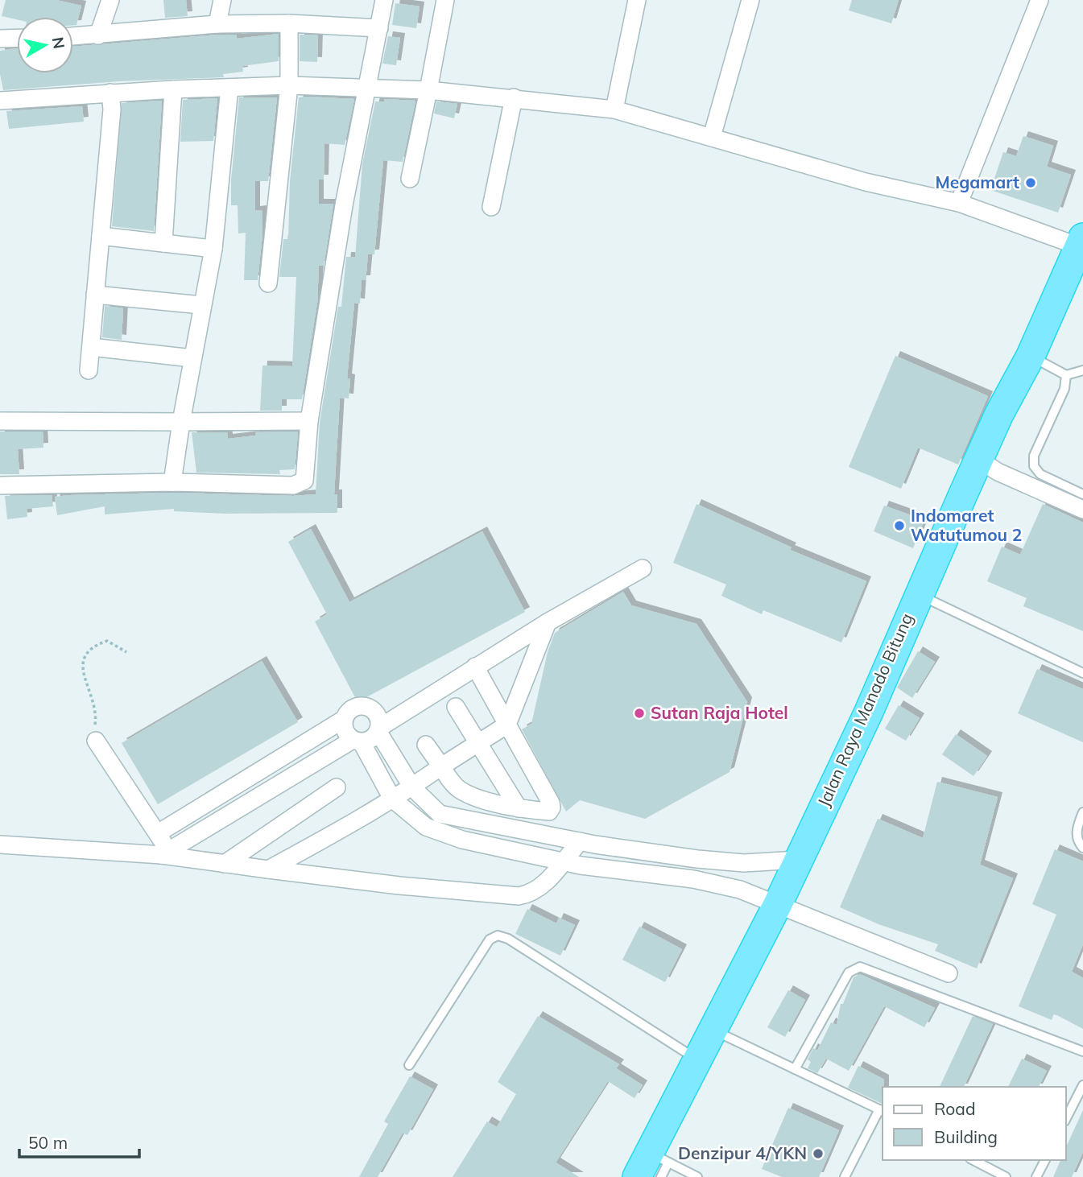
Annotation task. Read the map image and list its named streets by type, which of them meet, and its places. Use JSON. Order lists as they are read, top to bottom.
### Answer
{
  "streets": {
    "highway": ["Jalan Raya Manado Bitung"]
  },
  "places": [
    "Megamart",
    "Indomaret Watutumou 2",
    "Sutan Raja Hotel",
    "Denzipur 4/YKN"
  ],
  "legend": ["Road", "Building"],
  "scale_bar": "50 m",
  "north": "right"
}
